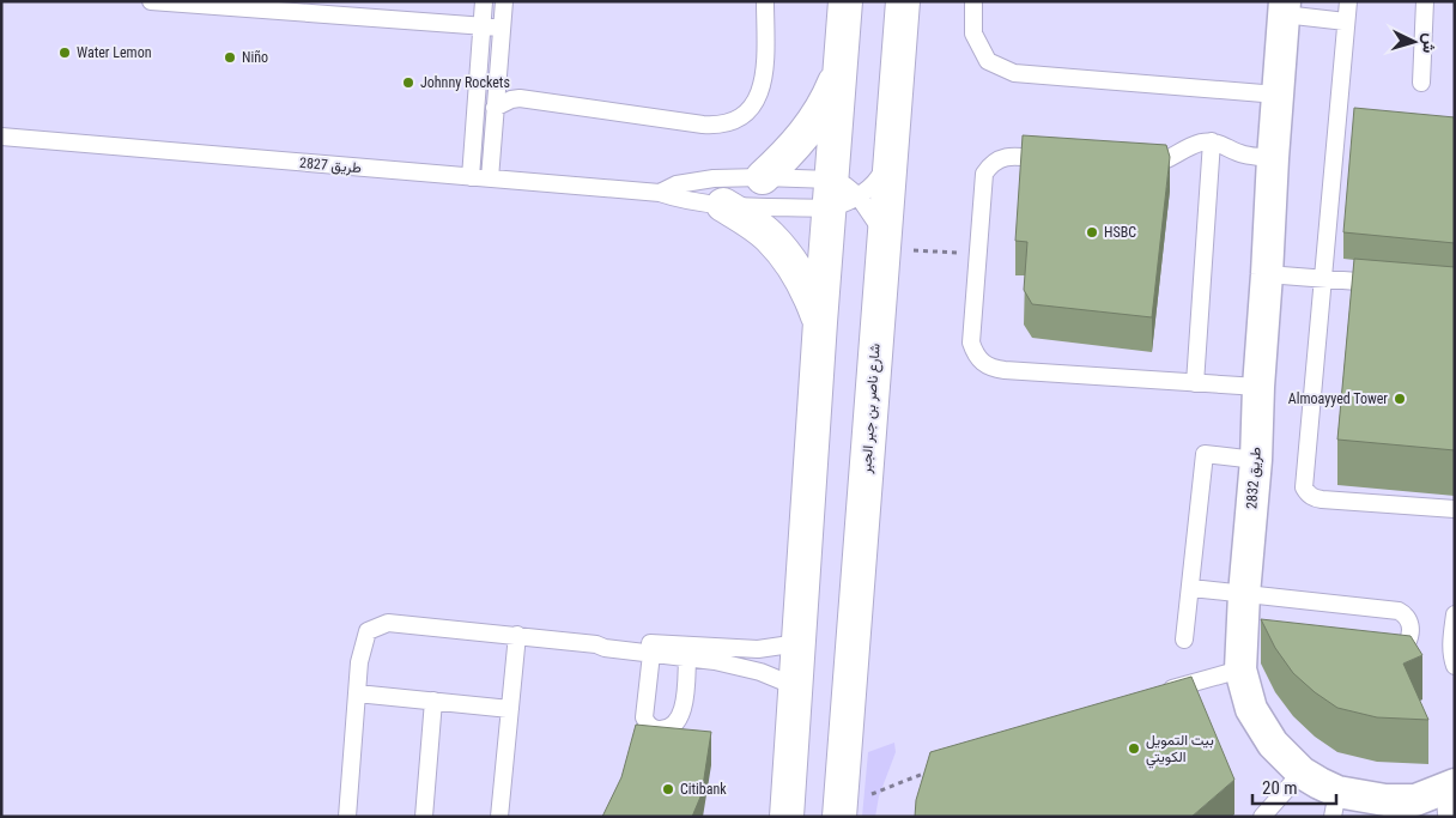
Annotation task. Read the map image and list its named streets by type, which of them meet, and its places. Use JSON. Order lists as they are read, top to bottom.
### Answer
{
  "streets": {
    "main road": ["شارع ناصر بن جبر الجبر"],
    "street": ["طريق 2832"],
    "lane": ["طريق 2827"]
  },
  "crossings": [
    ["طريق 2827", "شارع ناصر بن جبر الجبر"]
  ],
  "places": [
    "Water Lemon",
    "Niño",
    "Johnny Rockets",
    "HSBC",
    "Almoayyed Tower",
    "بيت التمويل الكويتي",
    "Citibank"
  ],
  "scale_bar": "20 m",
  "north": "right"
}
